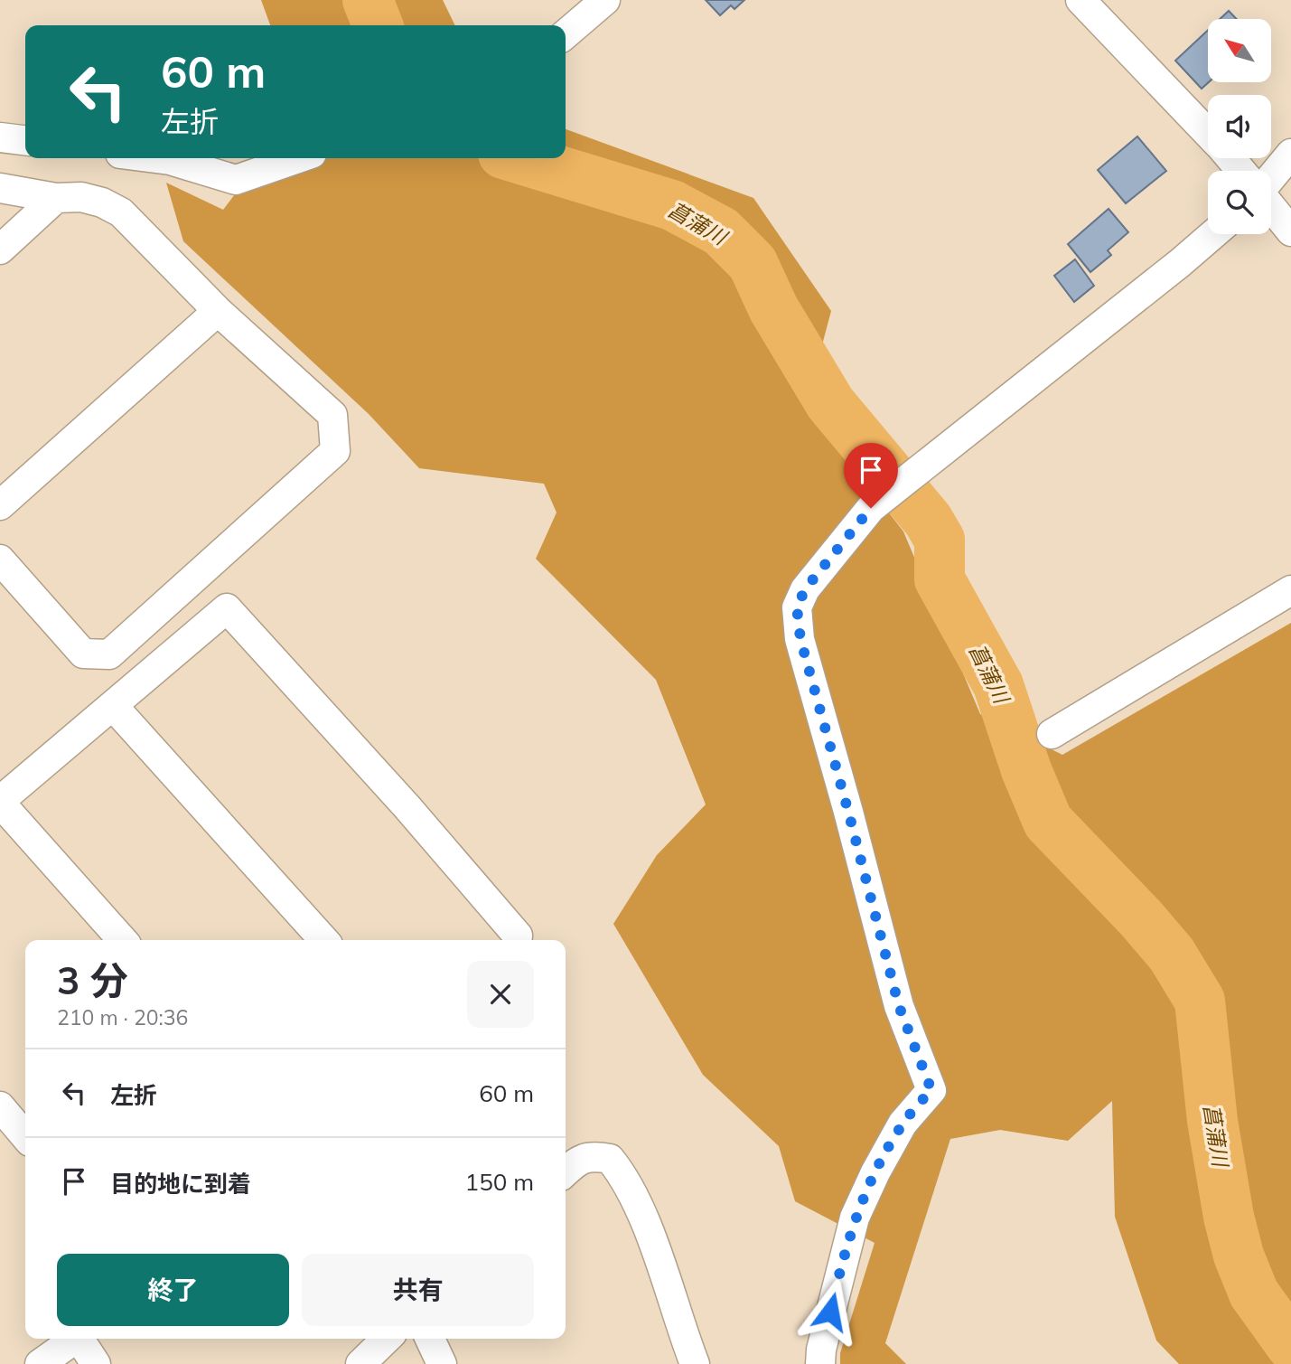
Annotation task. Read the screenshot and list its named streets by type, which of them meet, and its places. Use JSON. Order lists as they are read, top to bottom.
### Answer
{
  "water": ["菖蒲川"],
  "north": "top left",
  "page": {
    "turn": ["60 m", "左折"],
    "heading": ["3 分", "210 m · 20:36"],
    "list": [
      {
        "name": "左折",
        "value": "60 m"
      },
      {
        "name": "目的地に到着",
        "value": "150 m"
      }
    ],
    "buttons": ["終了", "共有"]
  }
}
